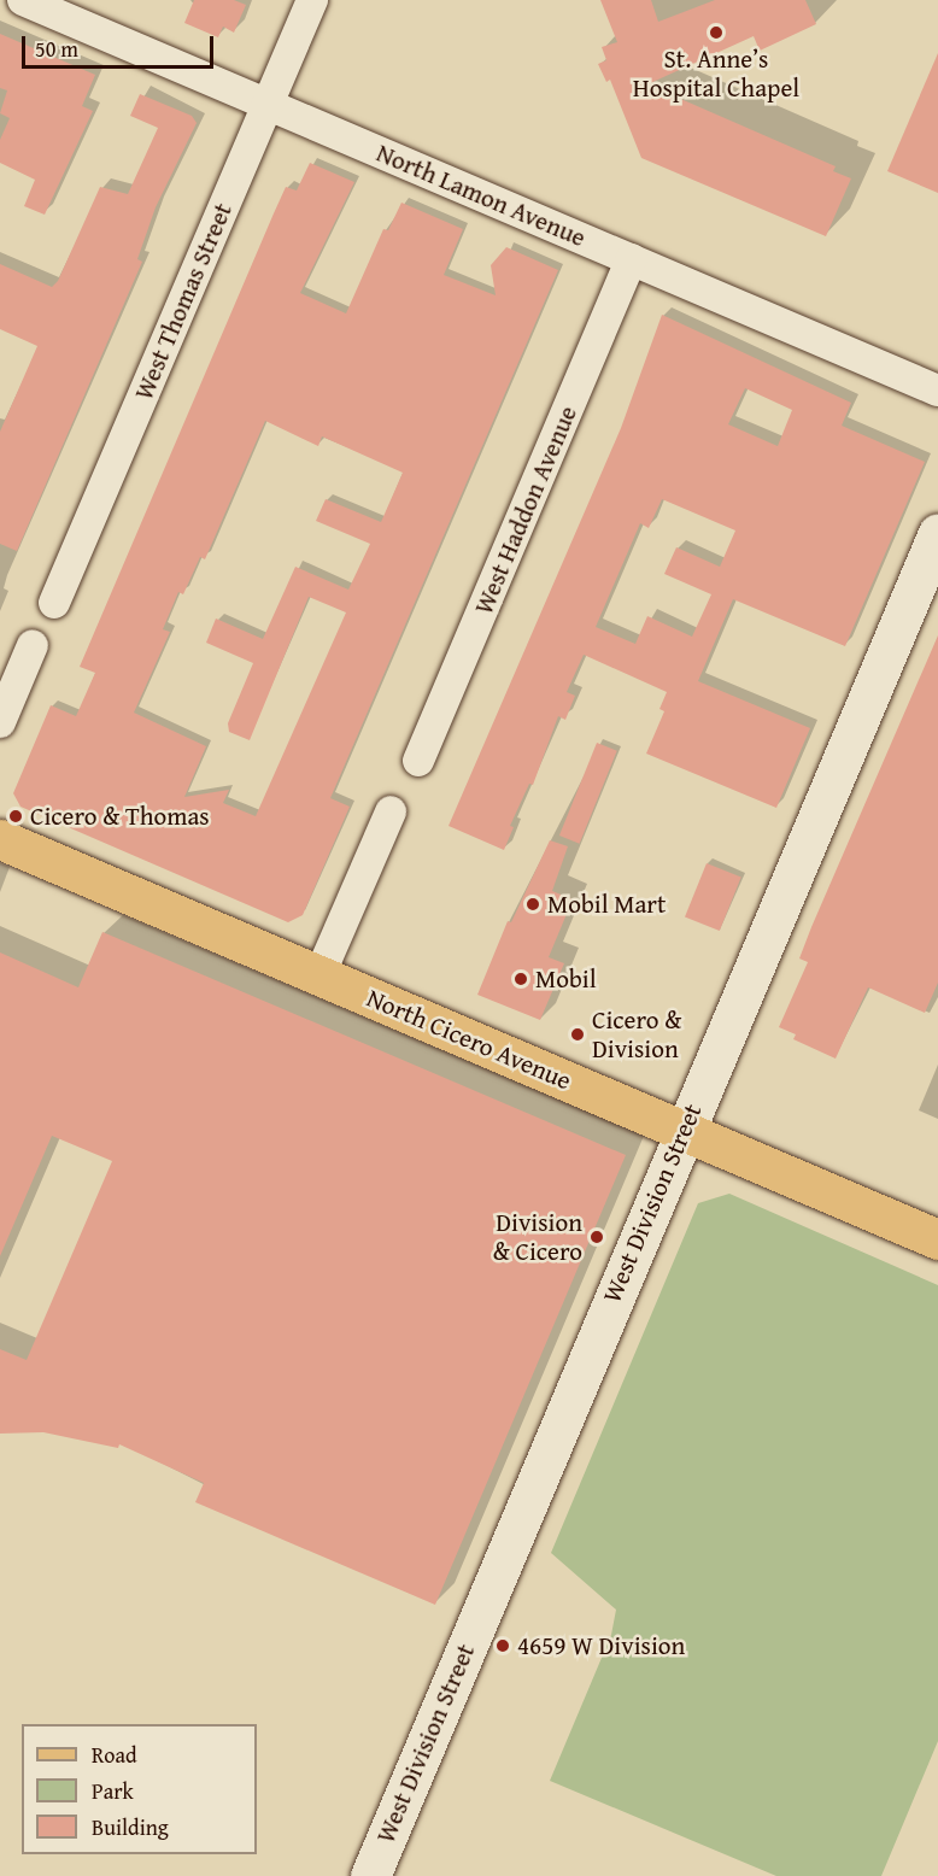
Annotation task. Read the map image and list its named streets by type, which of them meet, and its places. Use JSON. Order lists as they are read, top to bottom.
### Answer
{
  "streets": {
    "main road": ["North Cicero Avenue", "West Division Street"],
    "street": ["North Lamon Avenue", "West Thomas Street", "West Haddon Avenue"]
  },
  "crossings": [
    ["North Lamon Avenue", "West Thomas Street"],
    ["North Lamon Avenue", "West Haddon Avenue"],
    ["North Cicero Avenue", "West Division Street"]
  ],
  "places": [
    "St. Anne’s Hospital Chapel",
    "Cicero & Thomas",
    "Mobil Mart",
    "Mobil",
    "Cicero & Division",
    "Division & Cicero",
    "4659 W Division"
  ],
  "legend": ["Road", "Park", "Building"],
  "scale_bar": "50 m"
}
